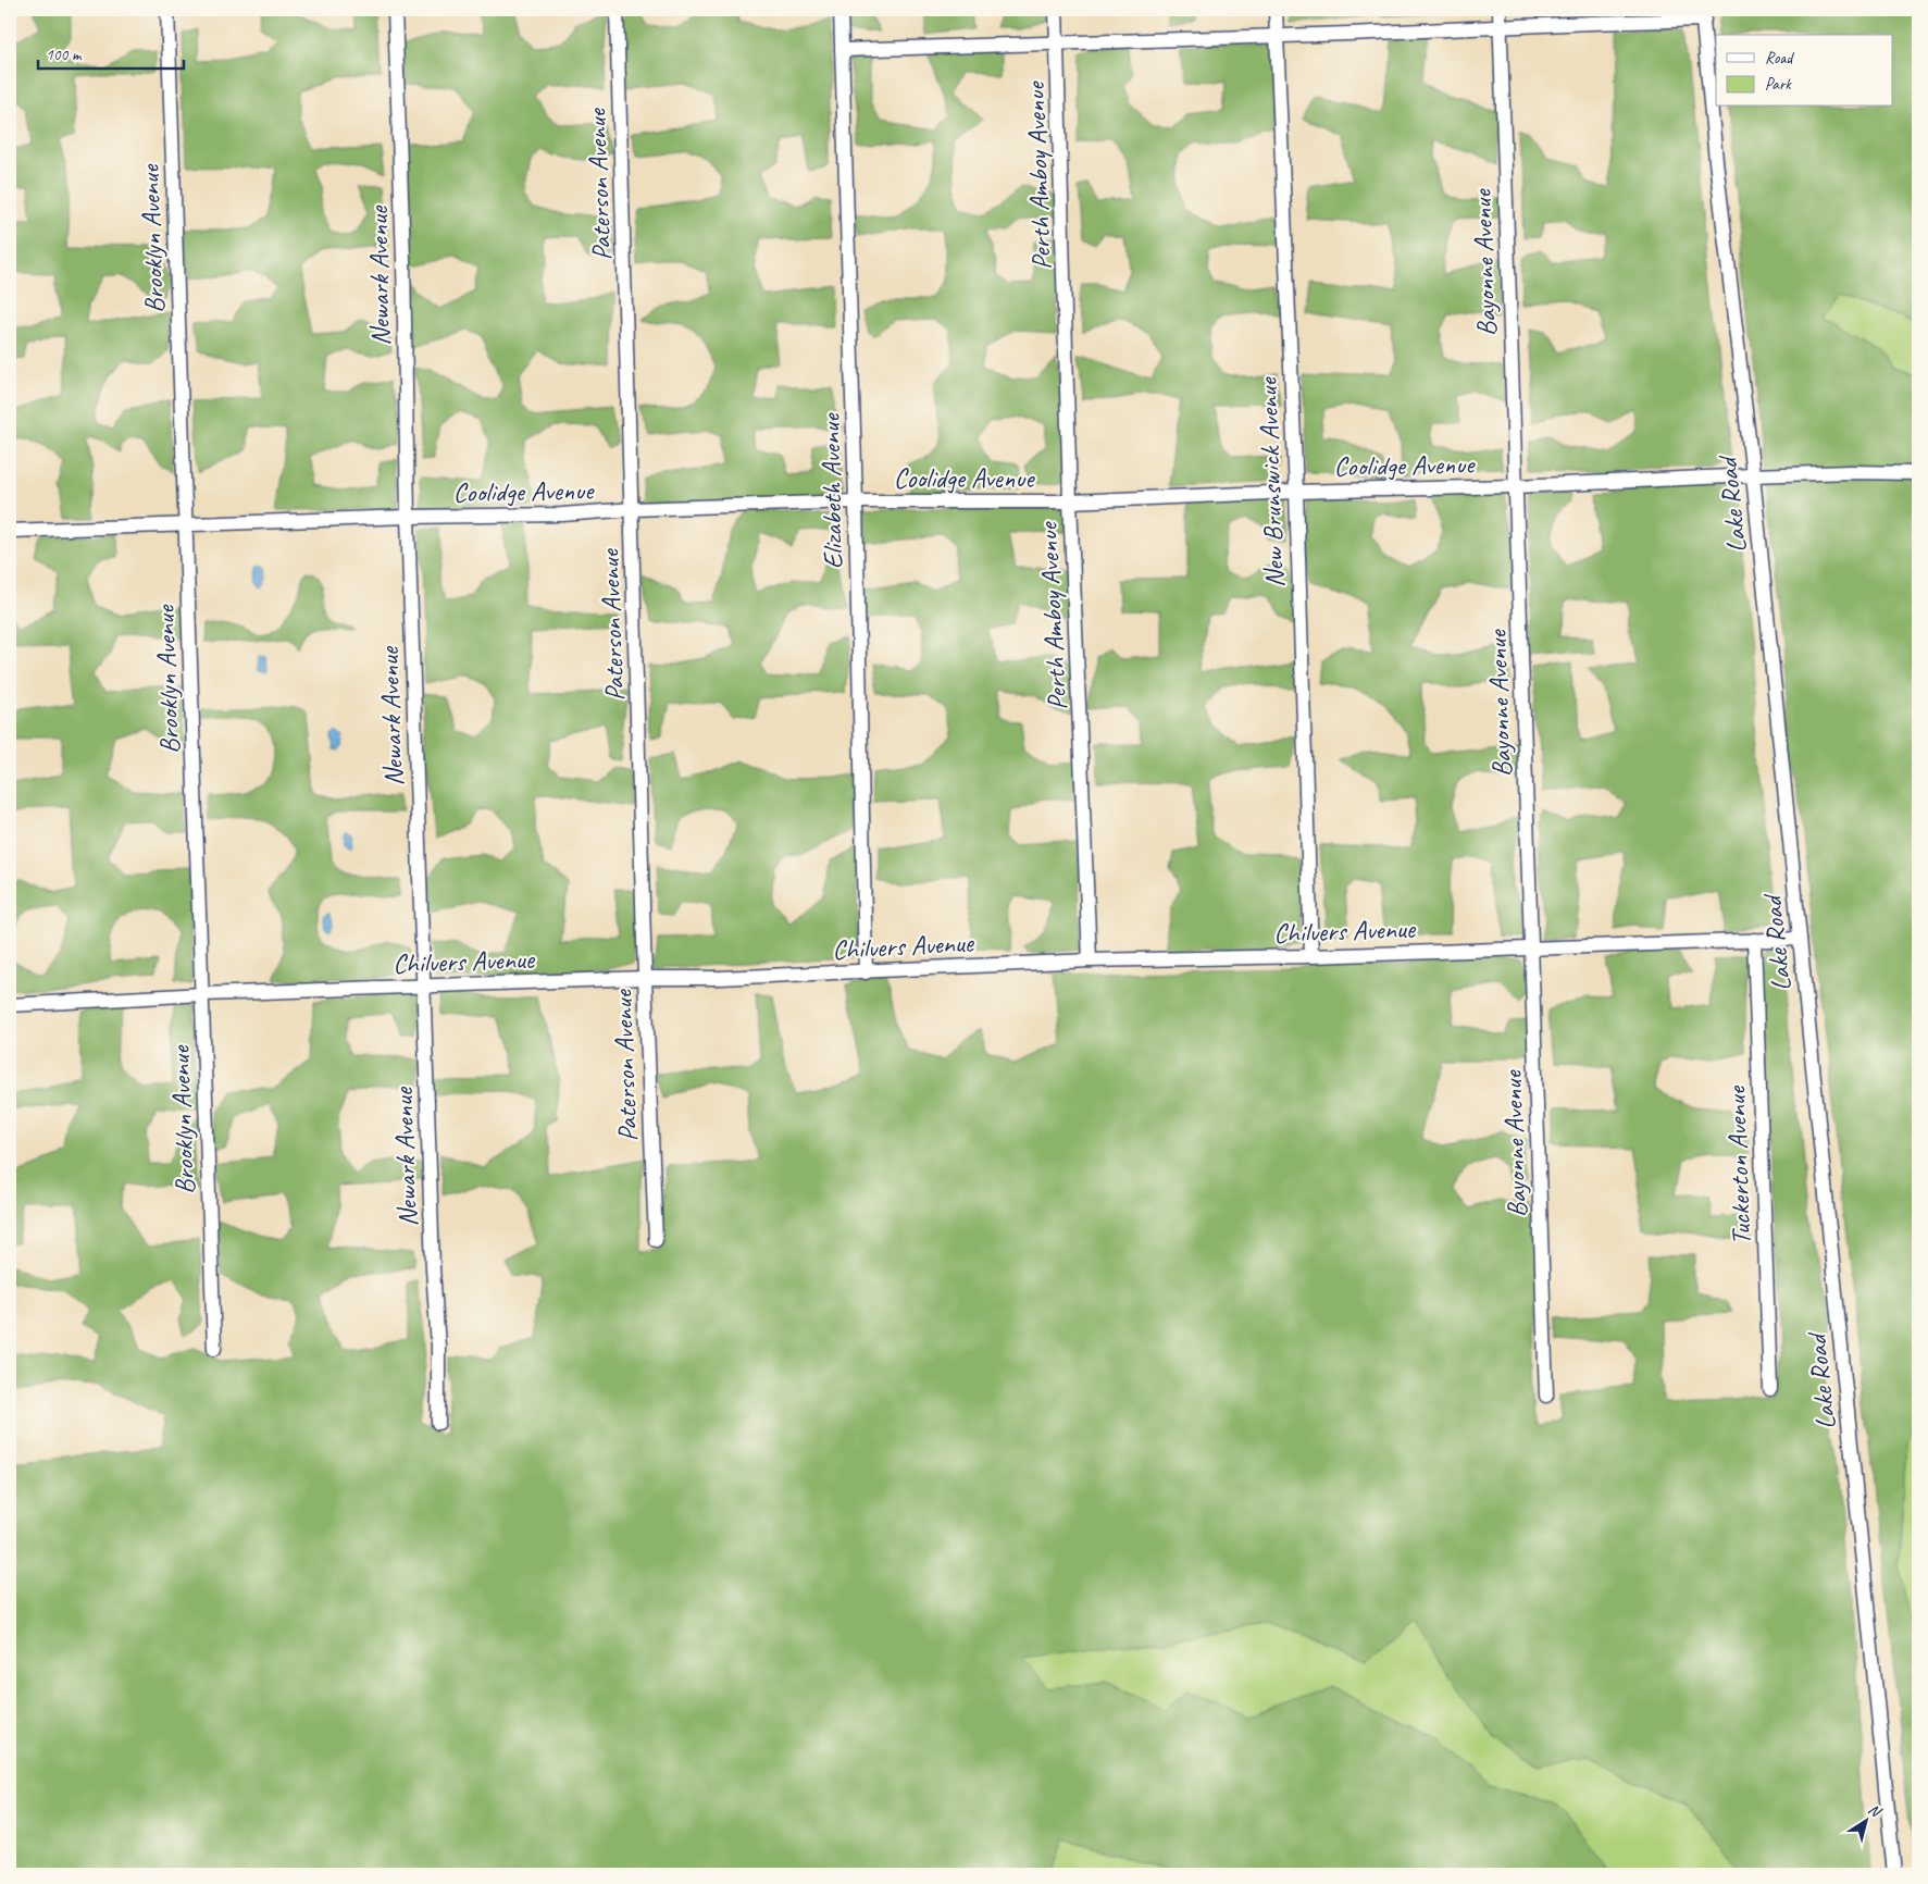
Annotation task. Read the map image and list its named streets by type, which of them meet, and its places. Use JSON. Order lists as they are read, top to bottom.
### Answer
{
  "streets": {
    "street": [
      "Perth Amboy Avenue",
      "Paterson Avenue",
      "Brooklyn Avenue",
      "Bayonne Avenue",
      "Newark Avenue",
      "Coolidge Avenue",
      "New Brunswick Avenue",
      "Elizabeth Avenue",
      "Lake Road",
      "Chilvers Avenue",
      "Tuckerton Avenue"
    ]
  },
  "crossings": [
    ["Perth Amboy Avenue", "Coolidge Avenue"],
    ["Perth Amboy Avenue", "Chilvers Avenue"],
    ["Paterson Avenue", "Coolidge Avenue"],
    ["Paterson Avenue", "Chilvers Avenue"],
    ["Brooklyn Avenue", "Coolidge Avenue"],
    ["Brooklyn Avenue", "Chilvers Avenue"],
    ["Bayonne Avenue", "Coolidge Avenue"],
    ["Bayonne Avenue", "Chilvers Avenue"],
    ["Newark Avenue", "Coolidge Avenue"],
    ["Newark Avenue", "Chilvers Avenue"],
    ["Coolidge Avenue", "New Brunswick Avenue"],
    ["Coolidge Avenue", "Elizabeth Avenue"],
    ["Coolidge Avenue", "Lake Road"],
    ["New Brunswick Avenue", "Chilvers Avenue"],
    ["Elizabeth Avenue", "Chilvers Avenue"],
    ["Lake Road", "Chilvers Avenue"],
    ["Chilvers Avenue", "Tuckerton Avenue"]
  ],
  "legend": ["Road", "Park"],
  "scale_bar": "100 m",
  "north": "top right"
}
